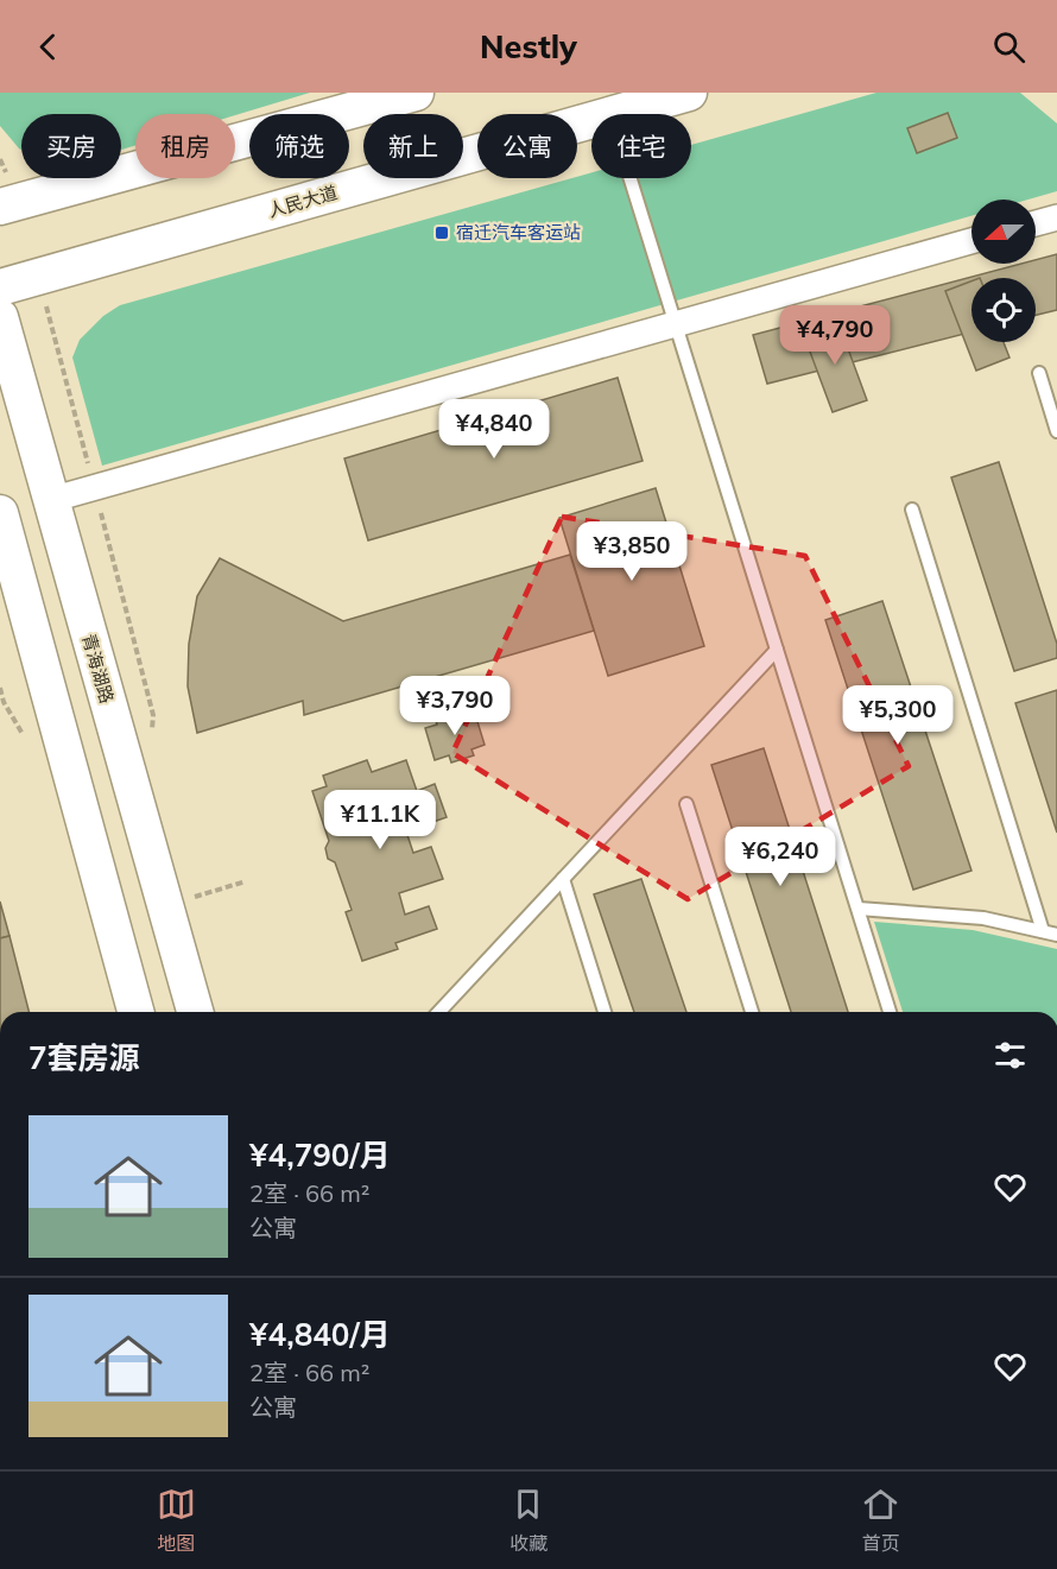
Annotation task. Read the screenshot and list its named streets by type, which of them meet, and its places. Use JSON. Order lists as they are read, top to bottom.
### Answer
{
  "streets": {
    "main road": ["人民大道", "青海湖路"]
  },
  "places": {
    "transit": ["宿迁汽车客运站"]
  },
  "north": "left",
  "page": {
    "header": "Nestly",
    "chip": [
      "买房",
      "租房",
      "筛选",
      "新上",
      "公寓",
      "住宅"
    ],
    "price": [
      "¥4,790",
      "¥4,840",
      "¥3,850",
      "¥3,790",
      "¥5,300",
      "¥11.1K",
      "¥6,240"
    ],
    "heading": "7套房源",
    "list": [
      {
        "name": "¥4,790/月",
        "note": "2室 · 66 m² · 公寓"
      },
      {
        "name": "¥4,840/月",
        "note": "2室 · 66 m² · 公寓"
      }
    ],
    "tabs": ["地图", "收藏", "首页"]
  }
}
